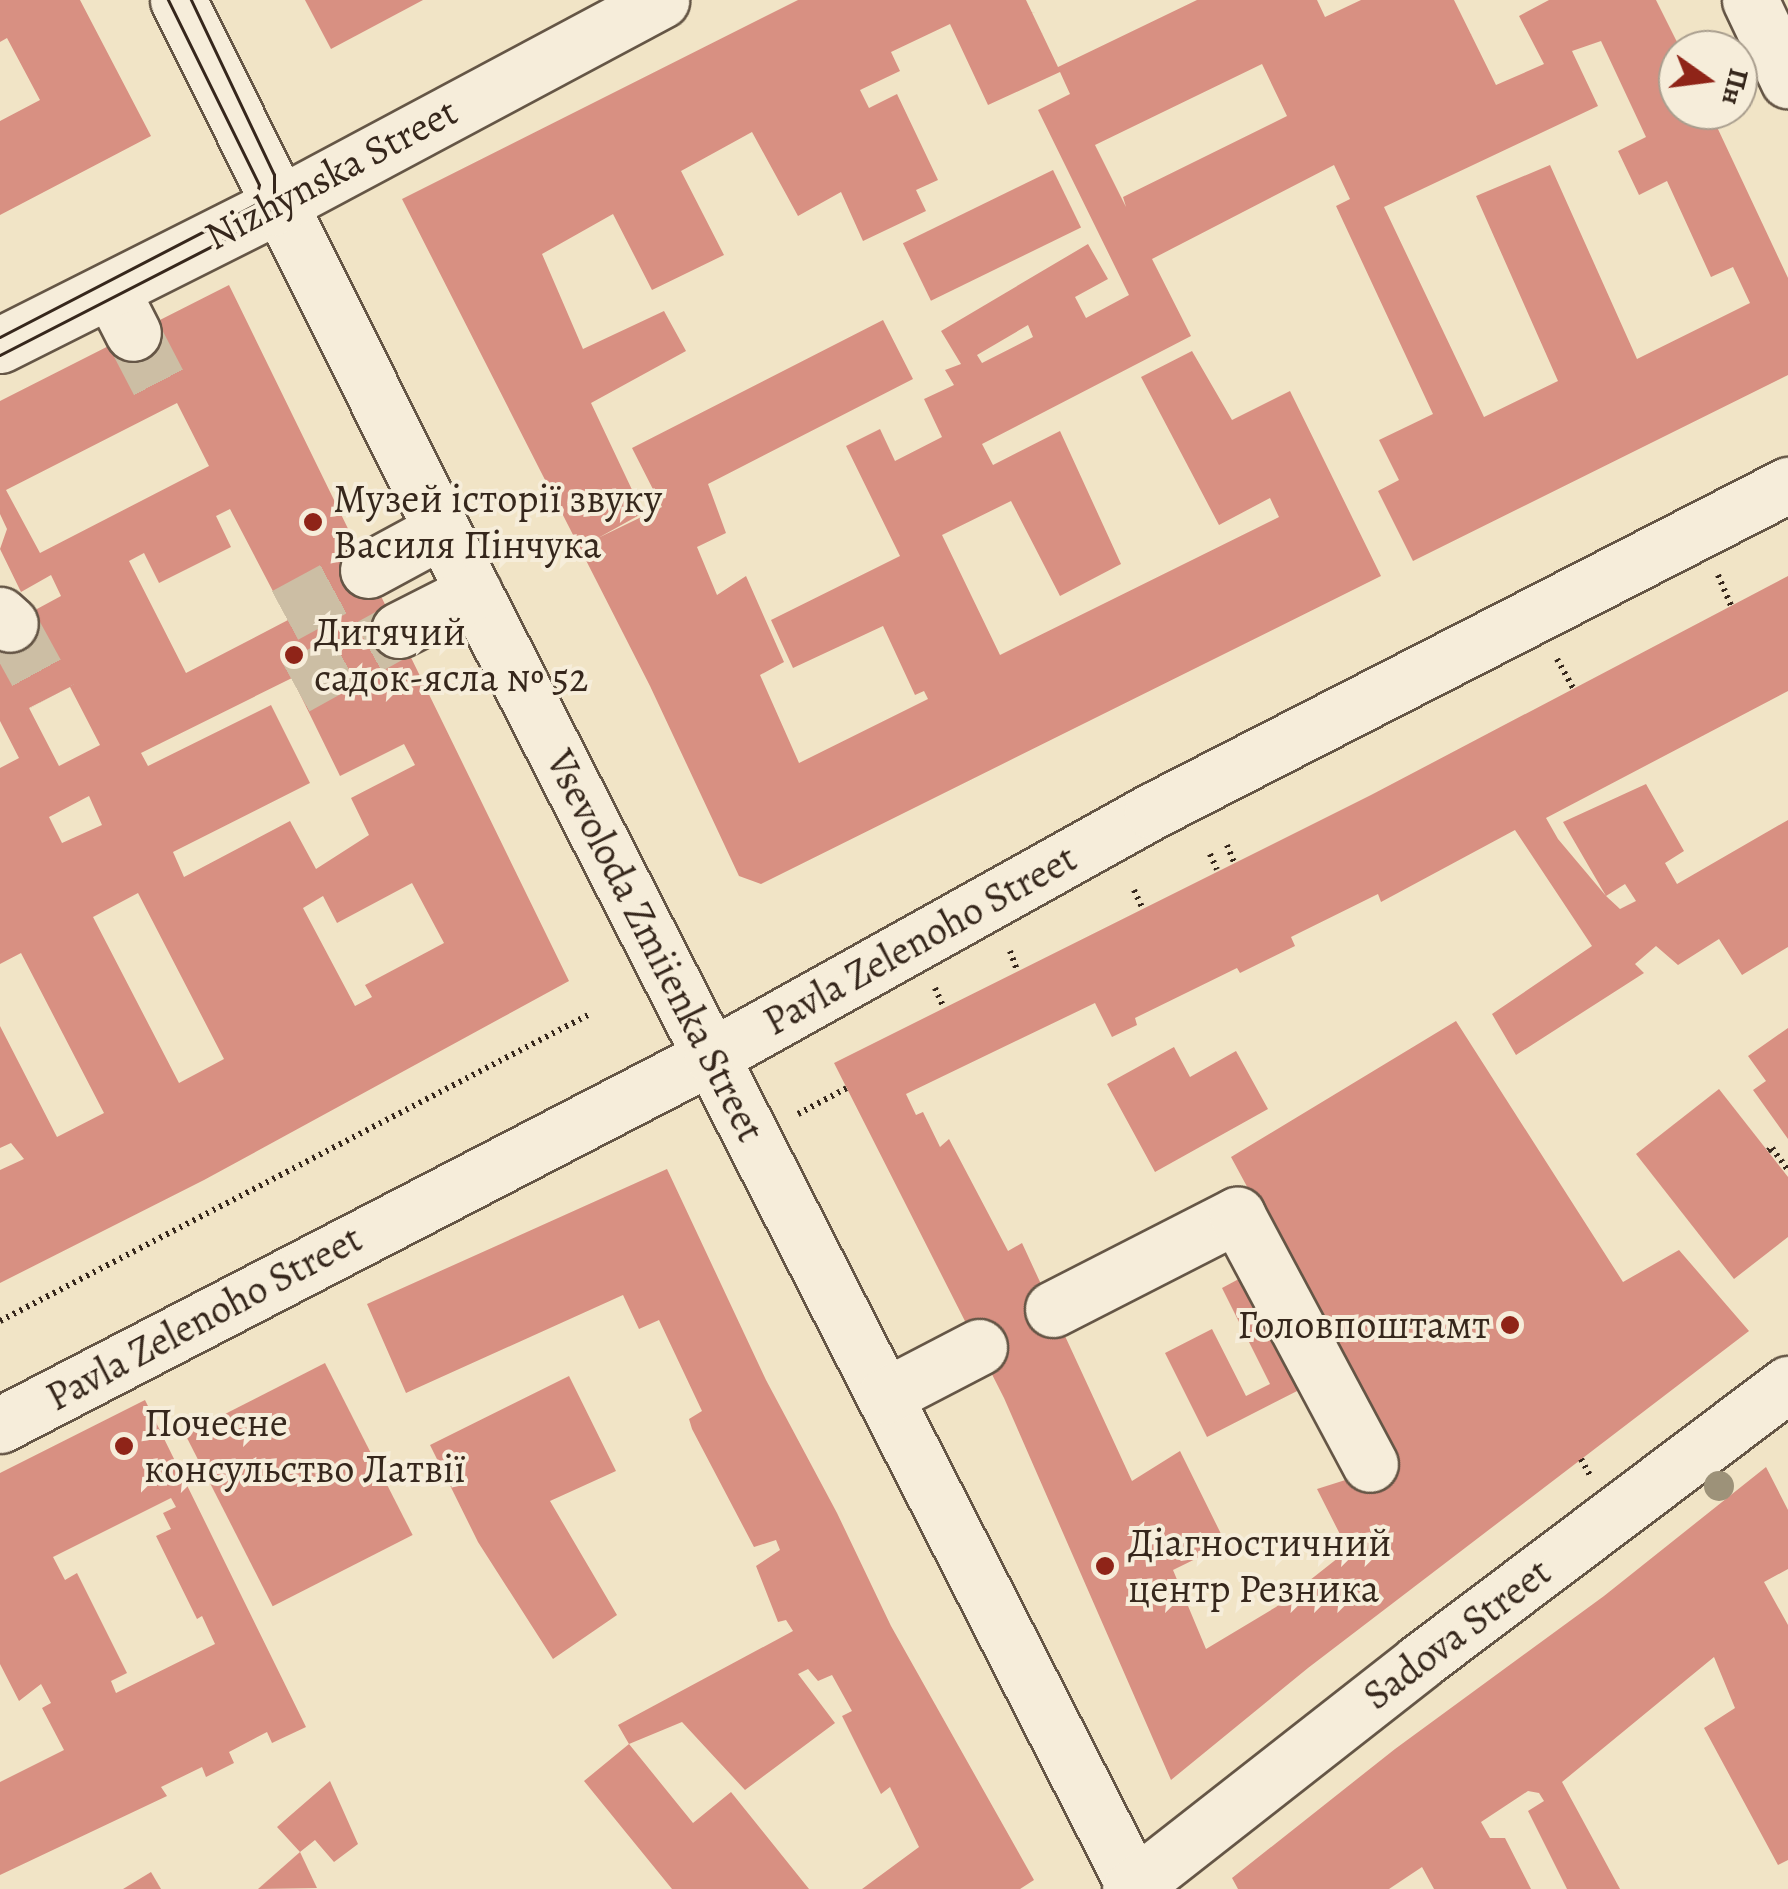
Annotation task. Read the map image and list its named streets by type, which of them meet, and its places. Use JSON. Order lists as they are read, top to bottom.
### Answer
{
  "streets": {
    "street": [
      "Nizhynska Street",
      "Pavla Zelenoho Street",
      "Vsevoloda Zmiienka Street",
      "Sadova Street"
    ]
  },
  "crossings": [
    ["Nizhynska Street", "Vsevoloda Zmiienka Street"],
    ["Pavla Zelenoho Street", "Vsevoloda Zmiienka Street"],
    ["Vsevoloda Zmiienka Street", "Sadova Street"]
  ],
  "places": [
    "Музей історії звуку Василя Пінчука",
    "Дитячий садок-ясла № 52",
    "Головпоштамт",
    "Почесне консульство Латвії",
    "Діагностичний центр Резника"
  ],
  "north": "right"
}
